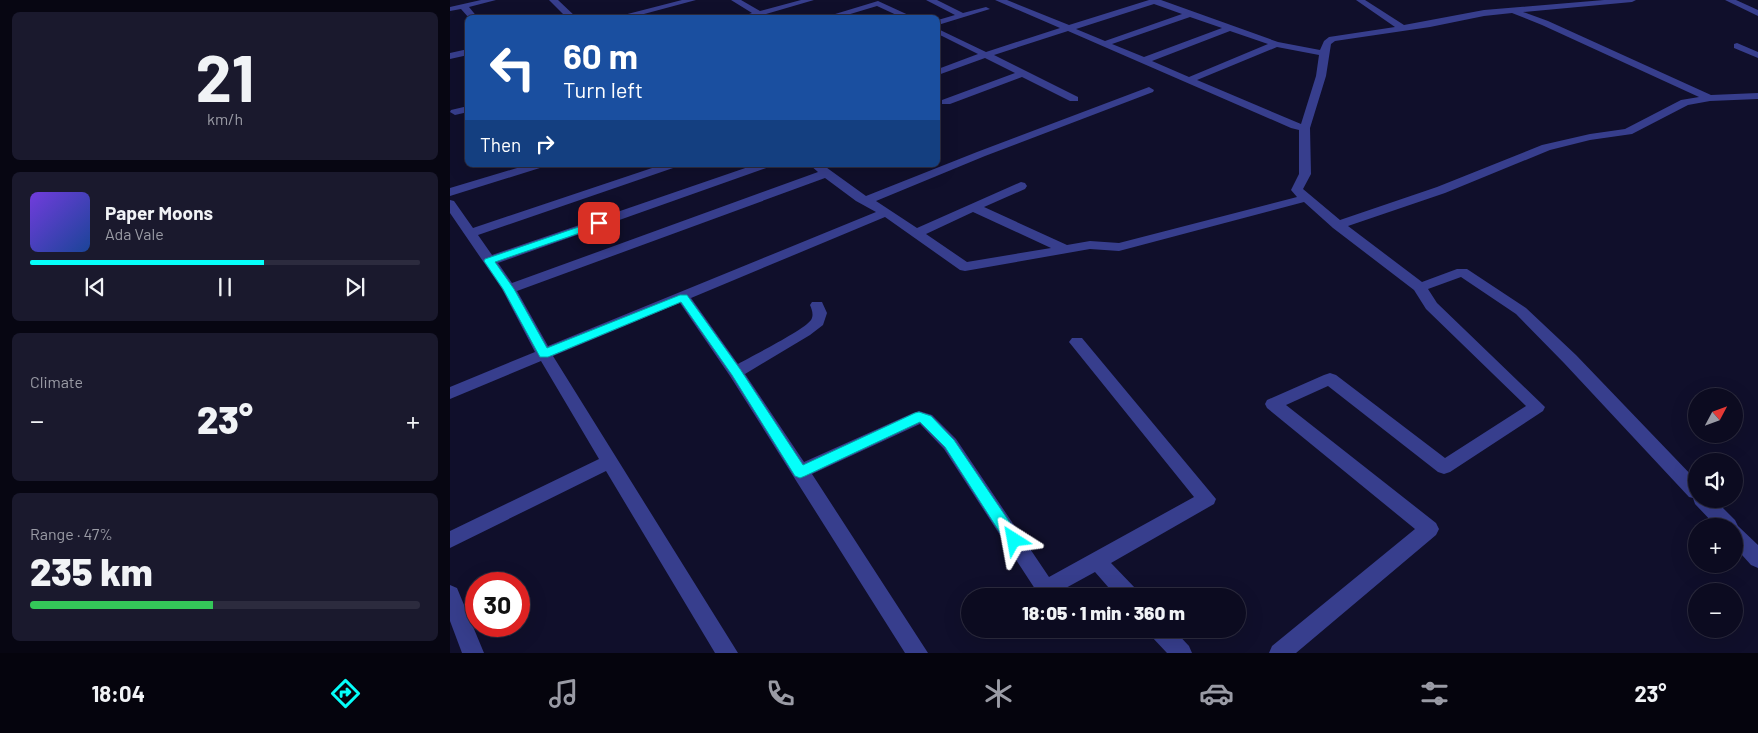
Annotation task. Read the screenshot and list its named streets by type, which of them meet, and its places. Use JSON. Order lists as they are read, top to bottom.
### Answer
{
  "north": "top right",
  "page": {
    "tile": [
      ["21", "km/h"],
      "Climate",
      ["Range · 47%", "235 km"]
    ],
    "turn": ["60 m", "Turn left"],
    "then": "Then",
    "song": ["Paper Moons", "Ada Vale"],
    "map_buttons": ["+", "−"],
    "heat": ["−", "23°", "+"],
    "limit": "30",
    "trip": "18:05 · 1 min · 360 m",
    "tabs": ["18:04", "23°"]
  }
}
